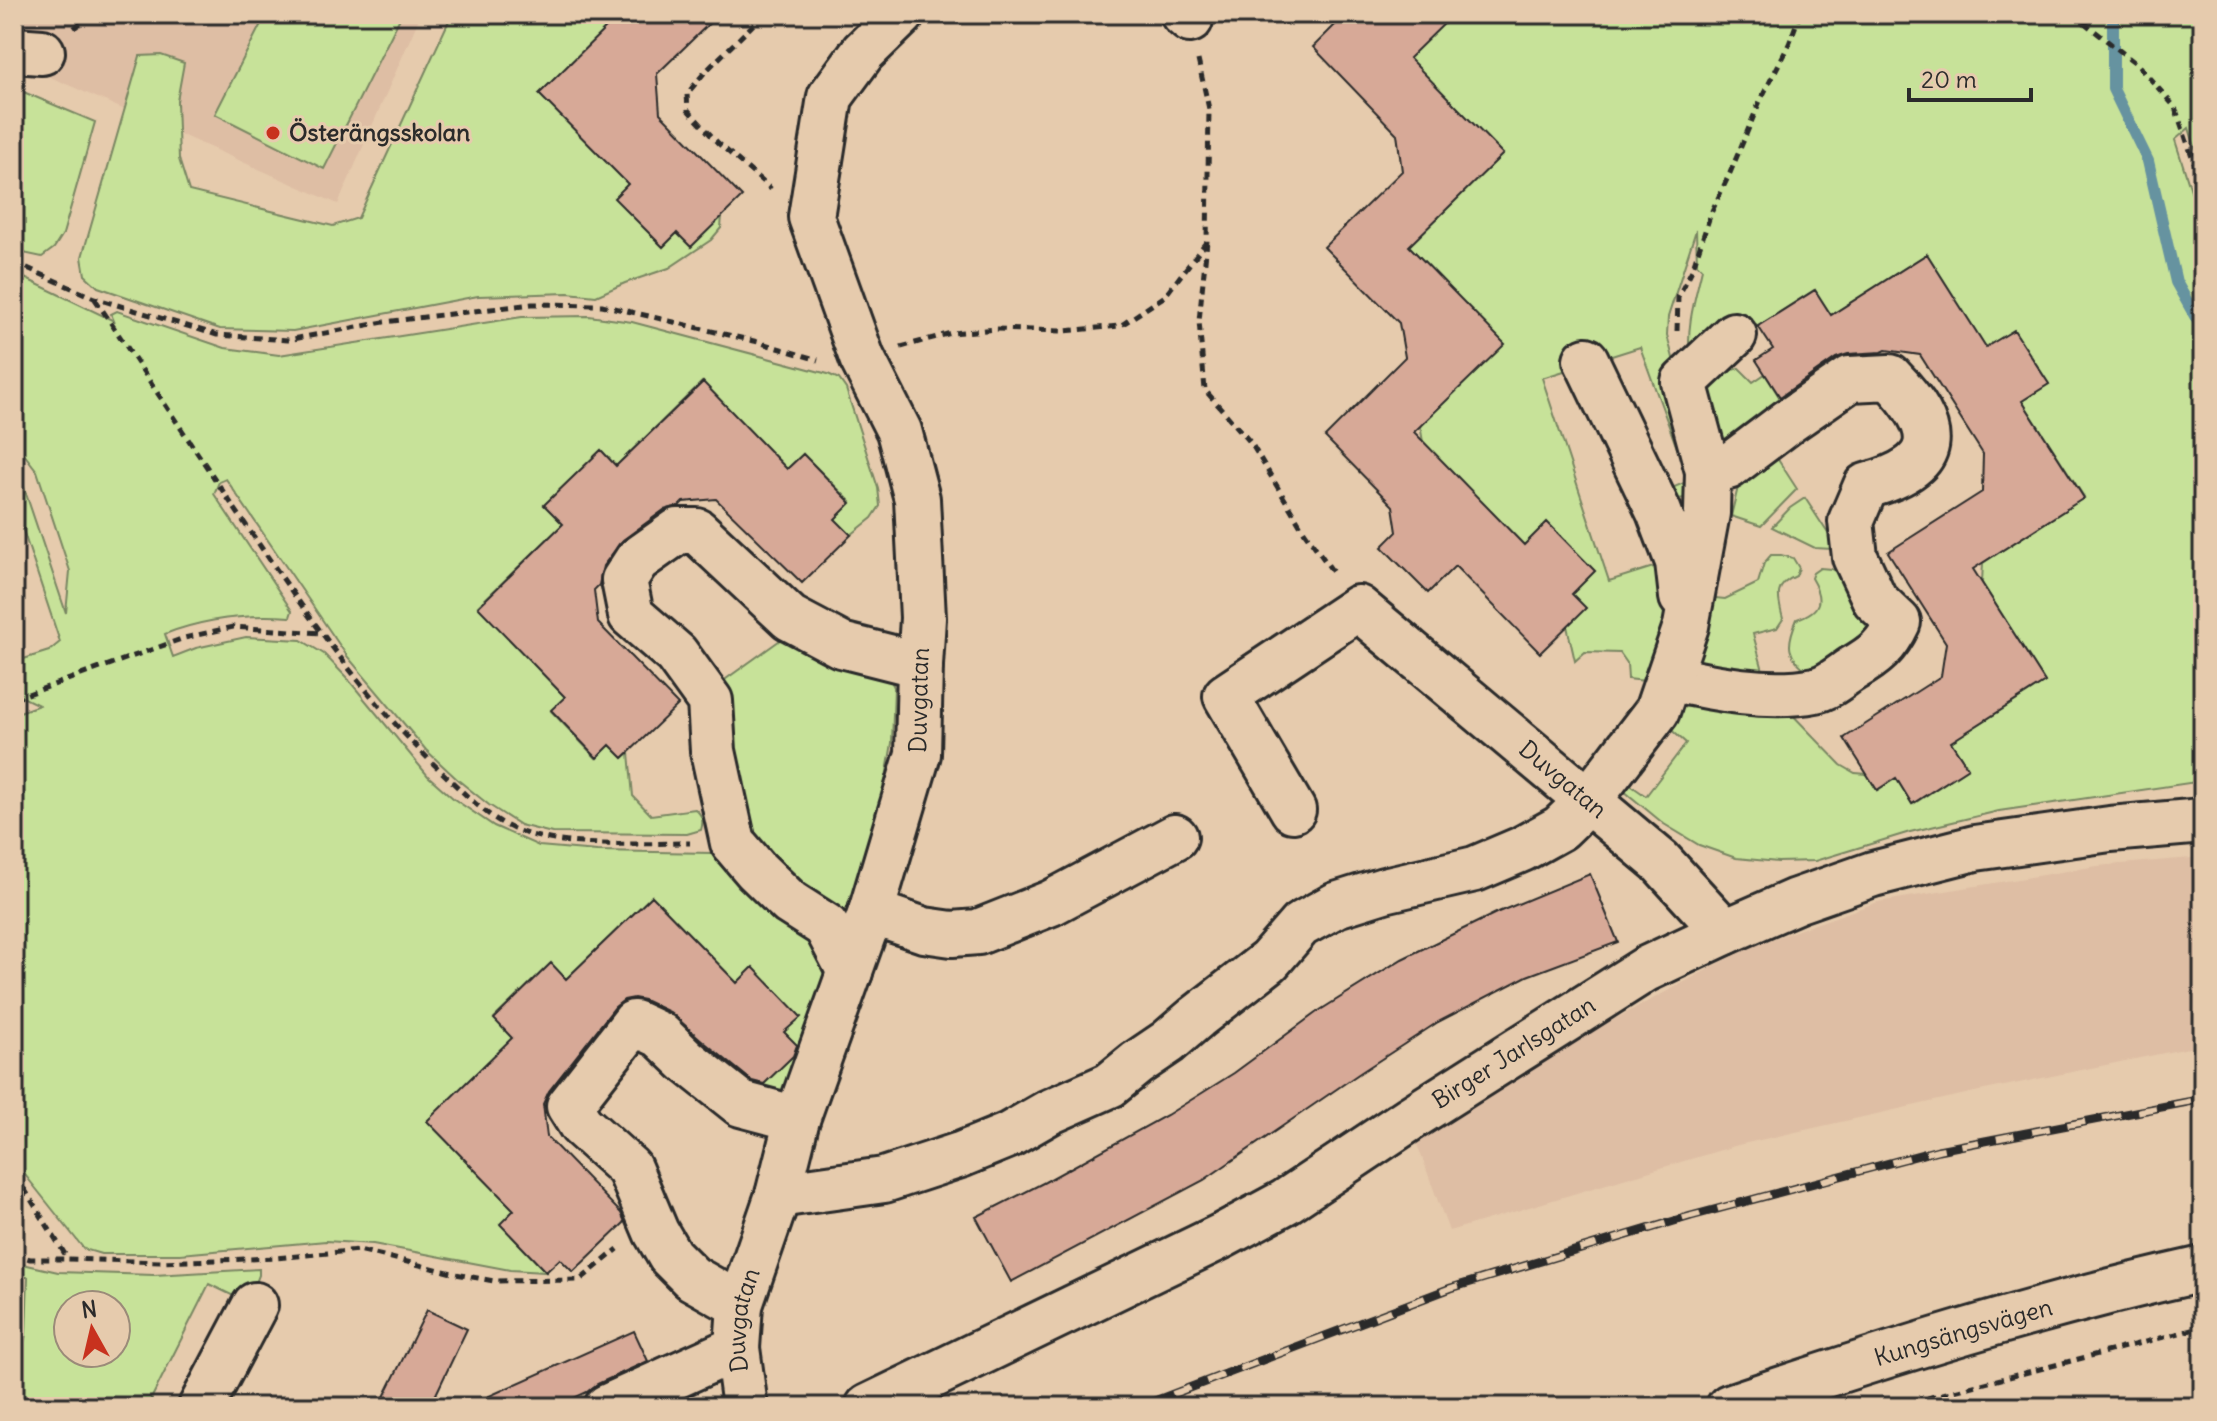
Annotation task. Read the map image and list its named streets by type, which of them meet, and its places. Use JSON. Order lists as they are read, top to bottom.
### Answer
{
  "streets": {
    "street": ["Duvgatan", "Birger Jarlsgatan", "Kungsängsvägen"]
  },
  "crossings": [
    ["Duvgatan", "Birger Jarlsgatan"]
  ],
  "places": ["Österängsskolan"],
  "scale_bar": "20 m",
  "north": "top"
}
